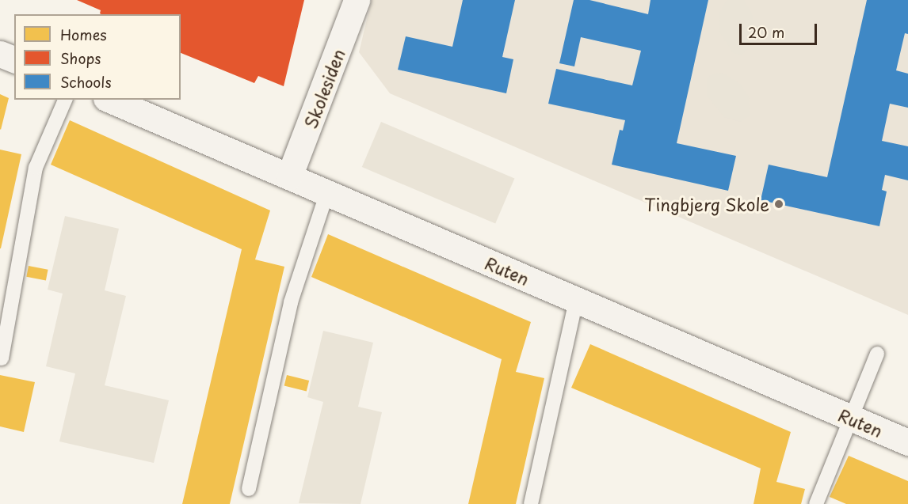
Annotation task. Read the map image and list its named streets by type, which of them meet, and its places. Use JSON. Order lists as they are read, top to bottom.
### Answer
{
  "streets": {
    "street": ["Skolesiden", "Ruten"]
  },
  "crossings": [
    ["Skolesiden", "Ruten"]
  ],
  "places": ["Tingbjerg Skole"],
  "legend": ["Homes", "Shops", "Schools"],
  "scale_bar": "20 m"
}
